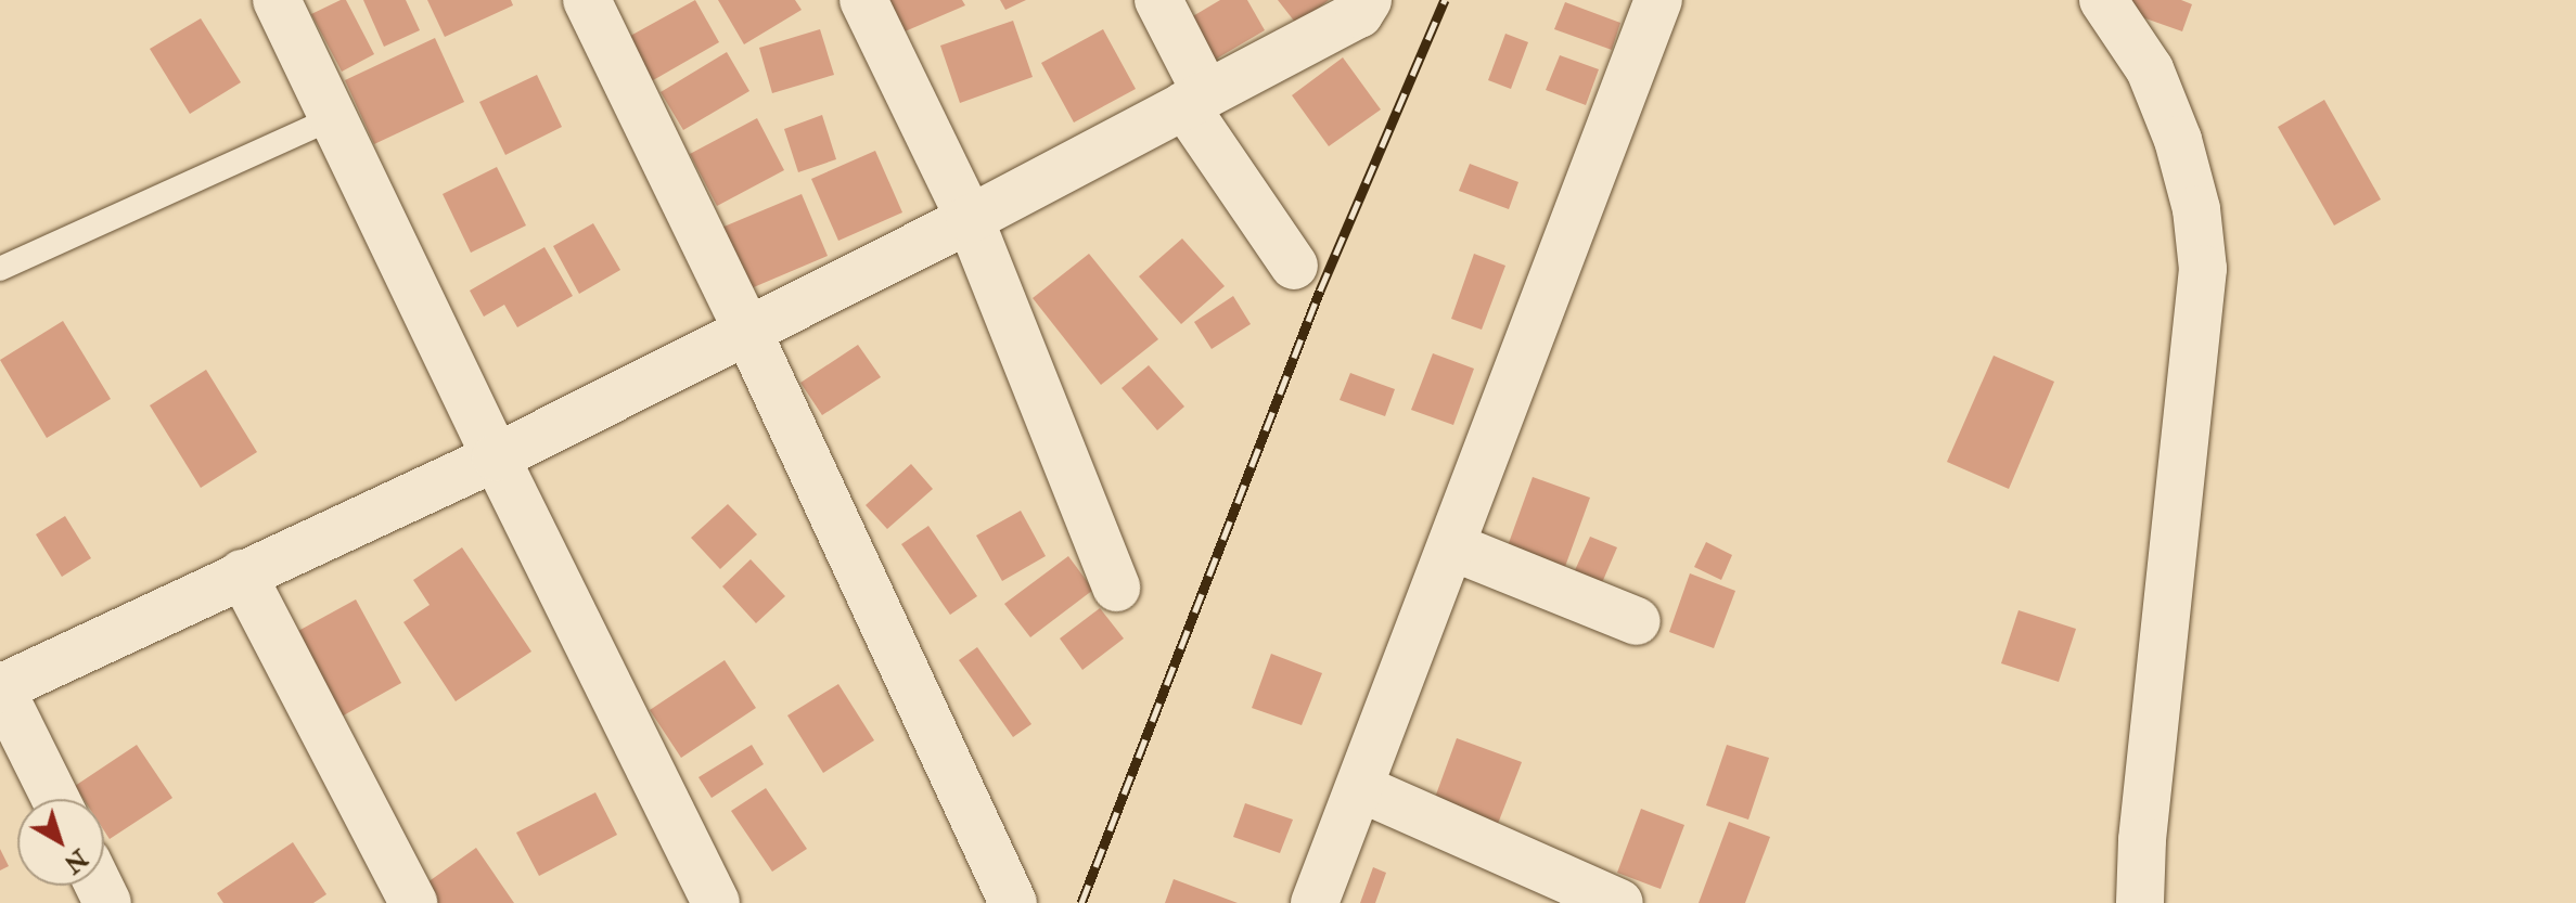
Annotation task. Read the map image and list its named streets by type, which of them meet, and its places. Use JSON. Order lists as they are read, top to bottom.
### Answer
{
  "north": "bottom right"
}
